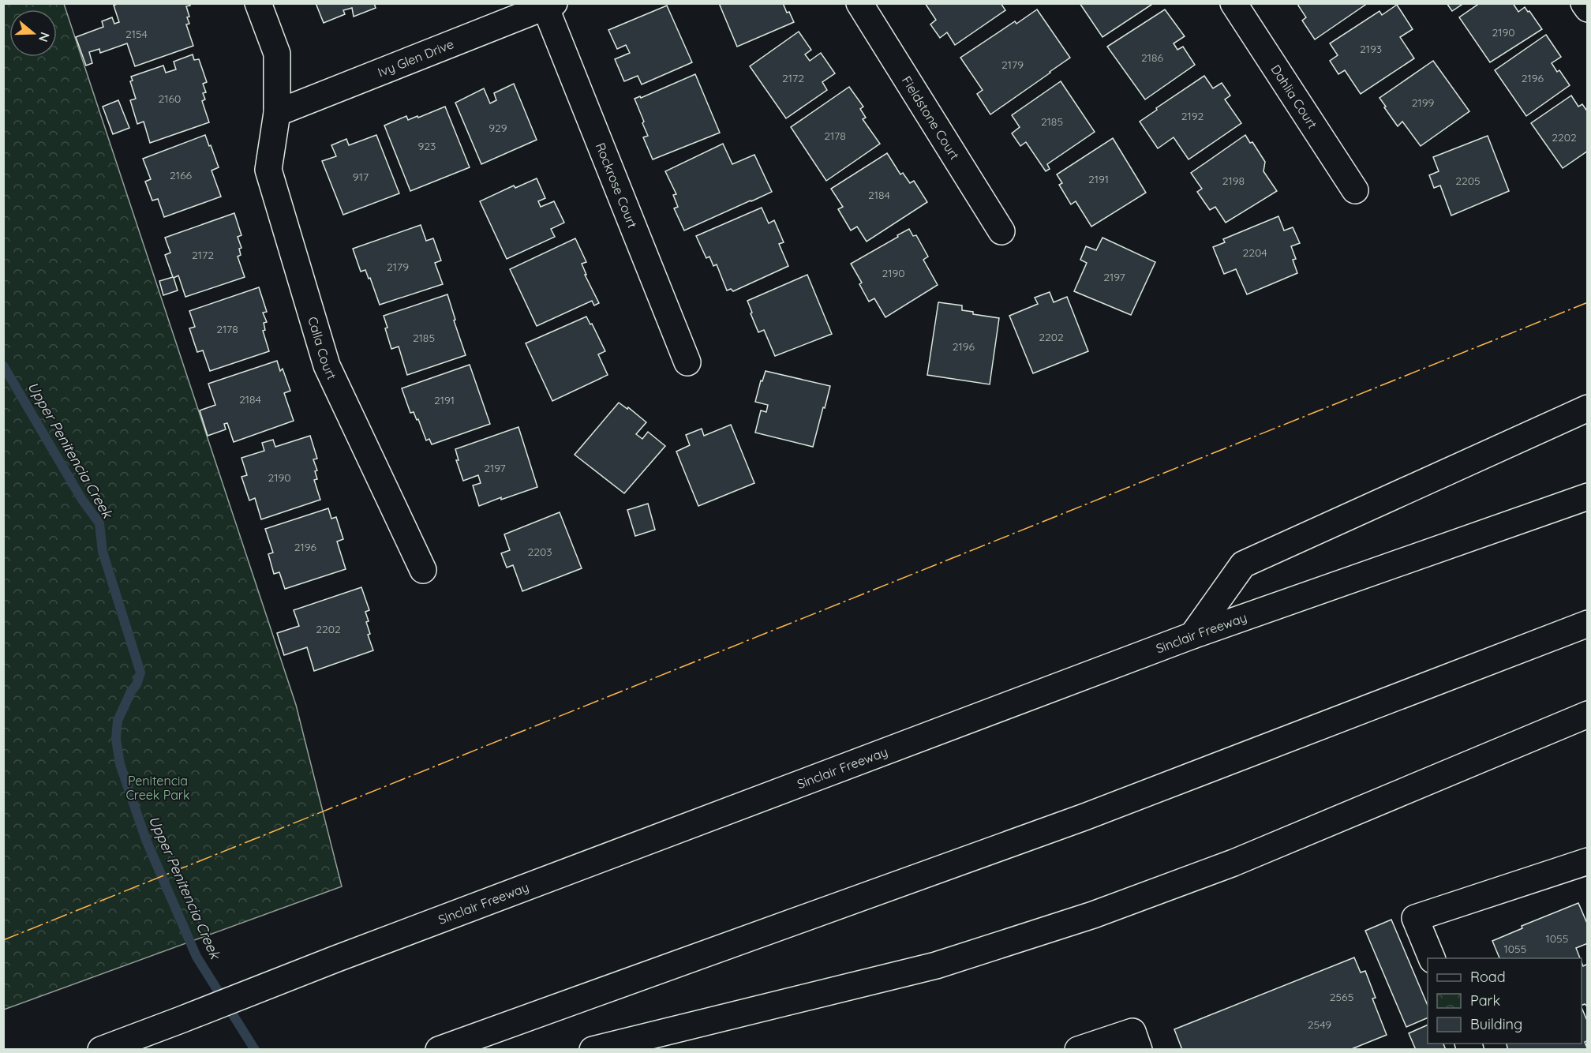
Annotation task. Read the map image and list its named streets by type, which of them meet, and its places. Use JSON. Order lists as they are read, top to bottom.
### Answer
{
  "streets": {
    "main road": [
      "Ivy Glen Drive",
      "Dahlia Court",
      "Fieldstone Court",
      "Rockrose Court",
      "Calla Court",
      "Sinclair Freeway"
    ]
  },
  "crossings": [
    ["Ivy Glen Drive", "Rockrose Court"],
    ["Ivy Glen Drive", "Calla Court"]
  ],
  "water": ["Upper Penitencia Creek"],
  "parks": ["Penitencia Creek Park"],
  "house_numbers": [
    "2190",
    "2154",
    "2193",
    "2186",
    "2179",
    "2172",
    "2196",
    "2160",
    "2199",
    "2192",
    "2185",
    "929",
    "2178",
    "2202",
    "923",
    "2166",
    "917",
    "2191",
    "2198",
    "2205",
    "2184",
    "2204",
    "2172",
    "2179",
    "2190",
    "2197",
    "2178",
    "2202",
    "2185",
    "2196",
    "2184",
    "2191",
    "2197",
    "2190",
    "2196",
    "2203",
    "2202",
    "1055",
    "1055",
    "2565",
    "2549"
  ],
  "legend": ["Road", "Park", "Building"],
  "north": "right"
}
